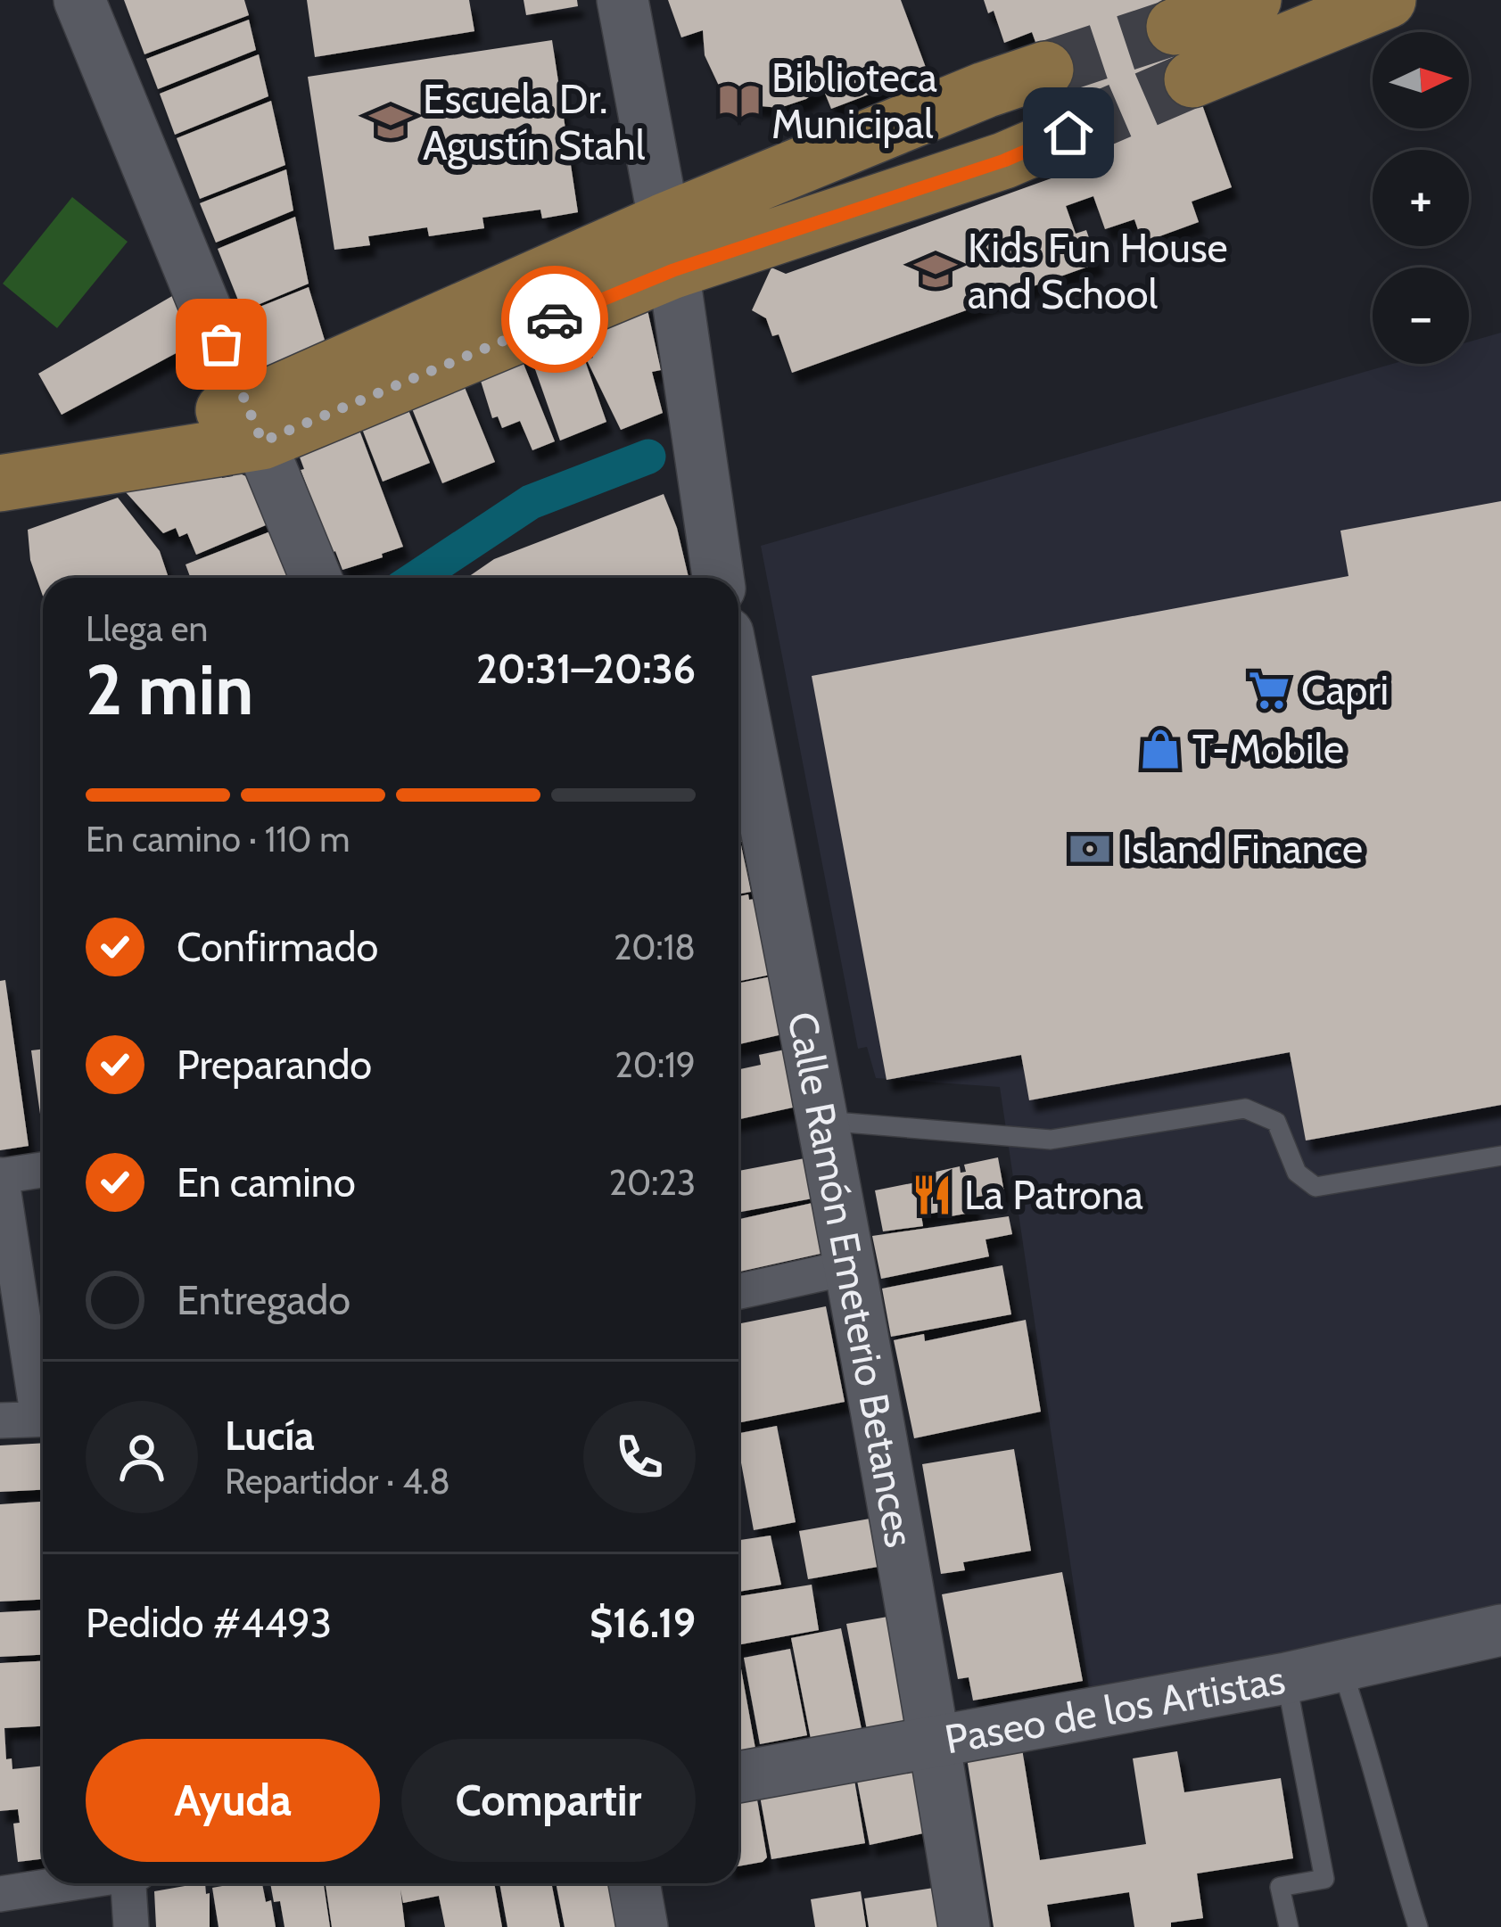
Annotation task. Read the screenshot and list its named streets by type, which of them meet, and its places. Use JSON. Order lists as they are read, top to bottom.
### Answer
{
  "streets": {
    "street": ["Calle Ramón Emeterio Betances", "Paseo de los Artistas"]
  },
  "crossings": [
    ["Calle Ramón Emeterio Betances", "Paseo de los Artistas"]
  ],
  "places": {
    "library": ["Biblioteca Municipal"],
    "school or university": ["Escuela Dr. Agustín Stahl", "Kids Fun House and School"],
    "supermarket": ["Capri"],
    "shop": ["T-Mobile"],
    "bank": ["Island Finance"],
    "restaurant": ["La Patrona"]
  },
  "north": "right",
  "page": {
    "map_buttons": ["+", "−"],
    "heading": ["2 min", "Llega en", "20:31–20:36"],
    "panel": [
      "Lucía",
      "Repartidor · 4.8",
      "Pedido #4493",
      "$16.19"
    ],
    "bar": "En camino · 110 m",
    "list": [
      ["Confirmado", "20:18"],
      ["Preparando", "20:19"],
      ["En camino", "20:23"],
      "Entregado"
    ],
    "buttons": ["Ayuda", "Compartir"]
  }
}
